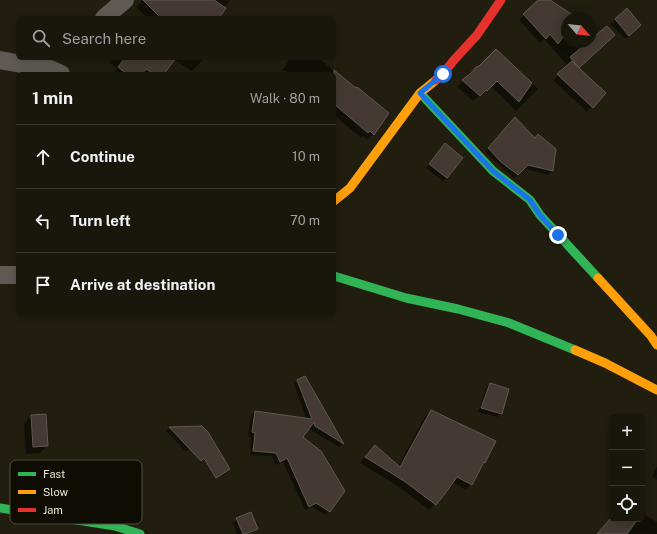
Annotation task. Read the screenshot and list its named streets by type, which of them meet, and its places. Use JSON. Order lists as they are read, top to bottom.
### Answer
{
  "legend": ["Fast", "Slow", "Jam"],
  "north": "bottom right",
  "page": {
    "search": "Search here",
    "heading": ["1 min", "Walk · 80 m"],
    "list": [
      ["Continue", "10 m"],
      ["Turn left", "70 m"],
      "Arrive at destination"
    ],
    "map_buttons": ["+", "−"]
  }
}
